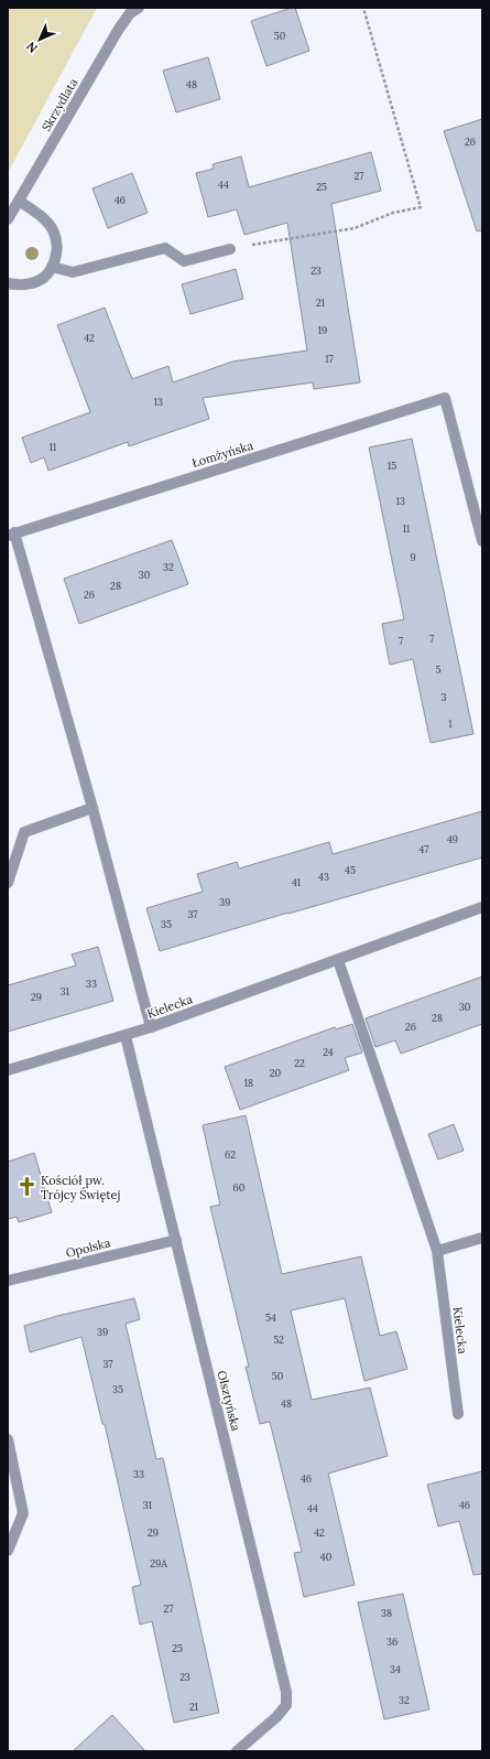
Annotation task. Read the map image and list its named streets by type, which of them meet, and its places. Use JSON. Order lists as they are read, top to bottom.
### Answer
{
  "streets": {
    "street": [
      "Skrzydlata",
      "Łomżyńska",
      "Kielecka",
      "Opolska",
      "Olsztyńska"
    ]
  },
  "crossings": [
    ["Kielecka", "Olsztyńska"],
    ["Opolska", "Olsztyńska"]
  ],
  "places": {
    "church": ["Kościół pw. Trójcy Świętej"]
  },
  "house_numbers": [
    "50",
    "48",
    "26",
    "27",
    "44",
    "25",
    "46",
    "23",
    "21",
    "19",
    "42",
    "17",
    "13",
    "11",
    "15",
    "13",
    "11",
    "9",
    "32",
    "30",
    "28",
    "26",
    "7",
    "7",
    "5",
    "3",
    "1",
    "49",
    "47",
    "45",
    "43",
    "41",
    "39",
    "37",
    "35",
    "33",
    "31",
    "29",
    "30",
    "28",
    "26",
    "24",
    "22",
    "20",
    "18",
    "62",
    "60",
    "54",
    "39",
    "52",
    "37",
    "50",
    "35",
    "48",
    "33",
    "46",
    "31",
    "46",
    "44",
    "29",
    "42",
    "40",
    "29A",
    "27",
    "38",
    "36",
    "25",
    "34",
    "23",
    "32",
    "21"
  ],
  "north": "bottom left"
}
